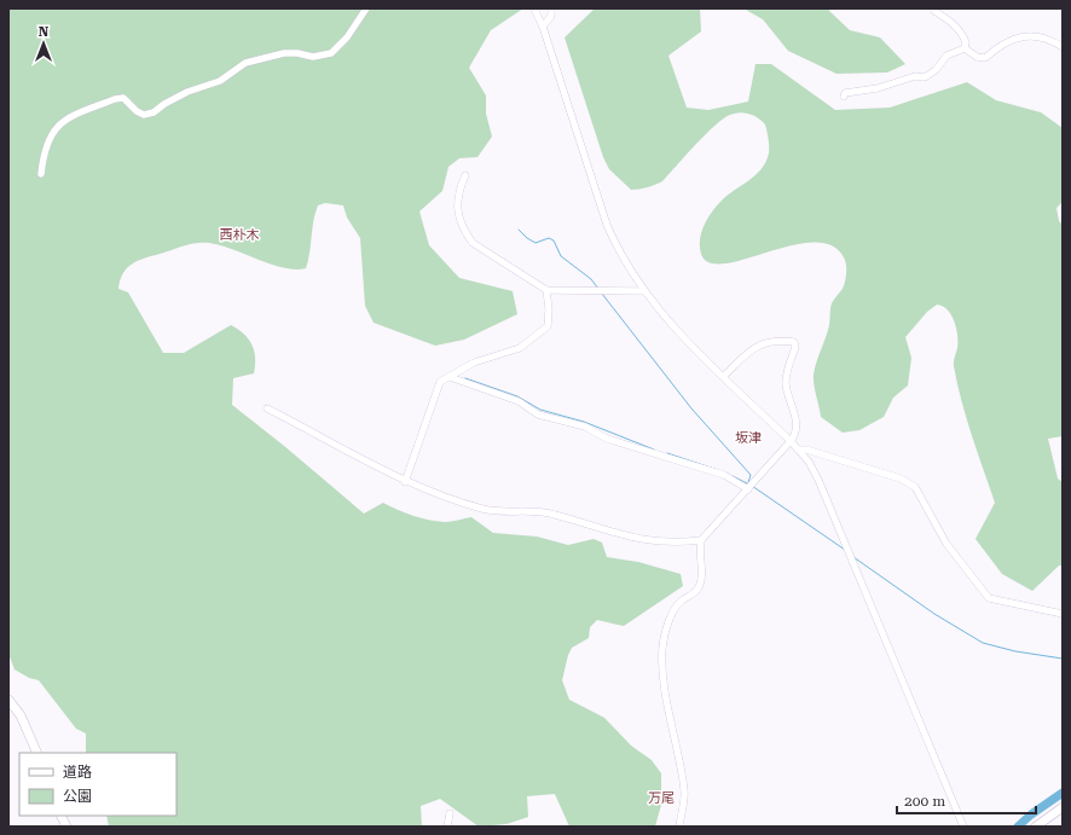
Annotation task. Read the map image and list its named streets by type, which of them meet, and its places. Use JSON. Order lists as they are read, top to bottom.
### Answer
{
  "districts": ["西朴木", "坂津", "万尾"],
  "legend": ["道路", "公園"],
  "scale_bar": "200 m",
  "north": "top"
}
